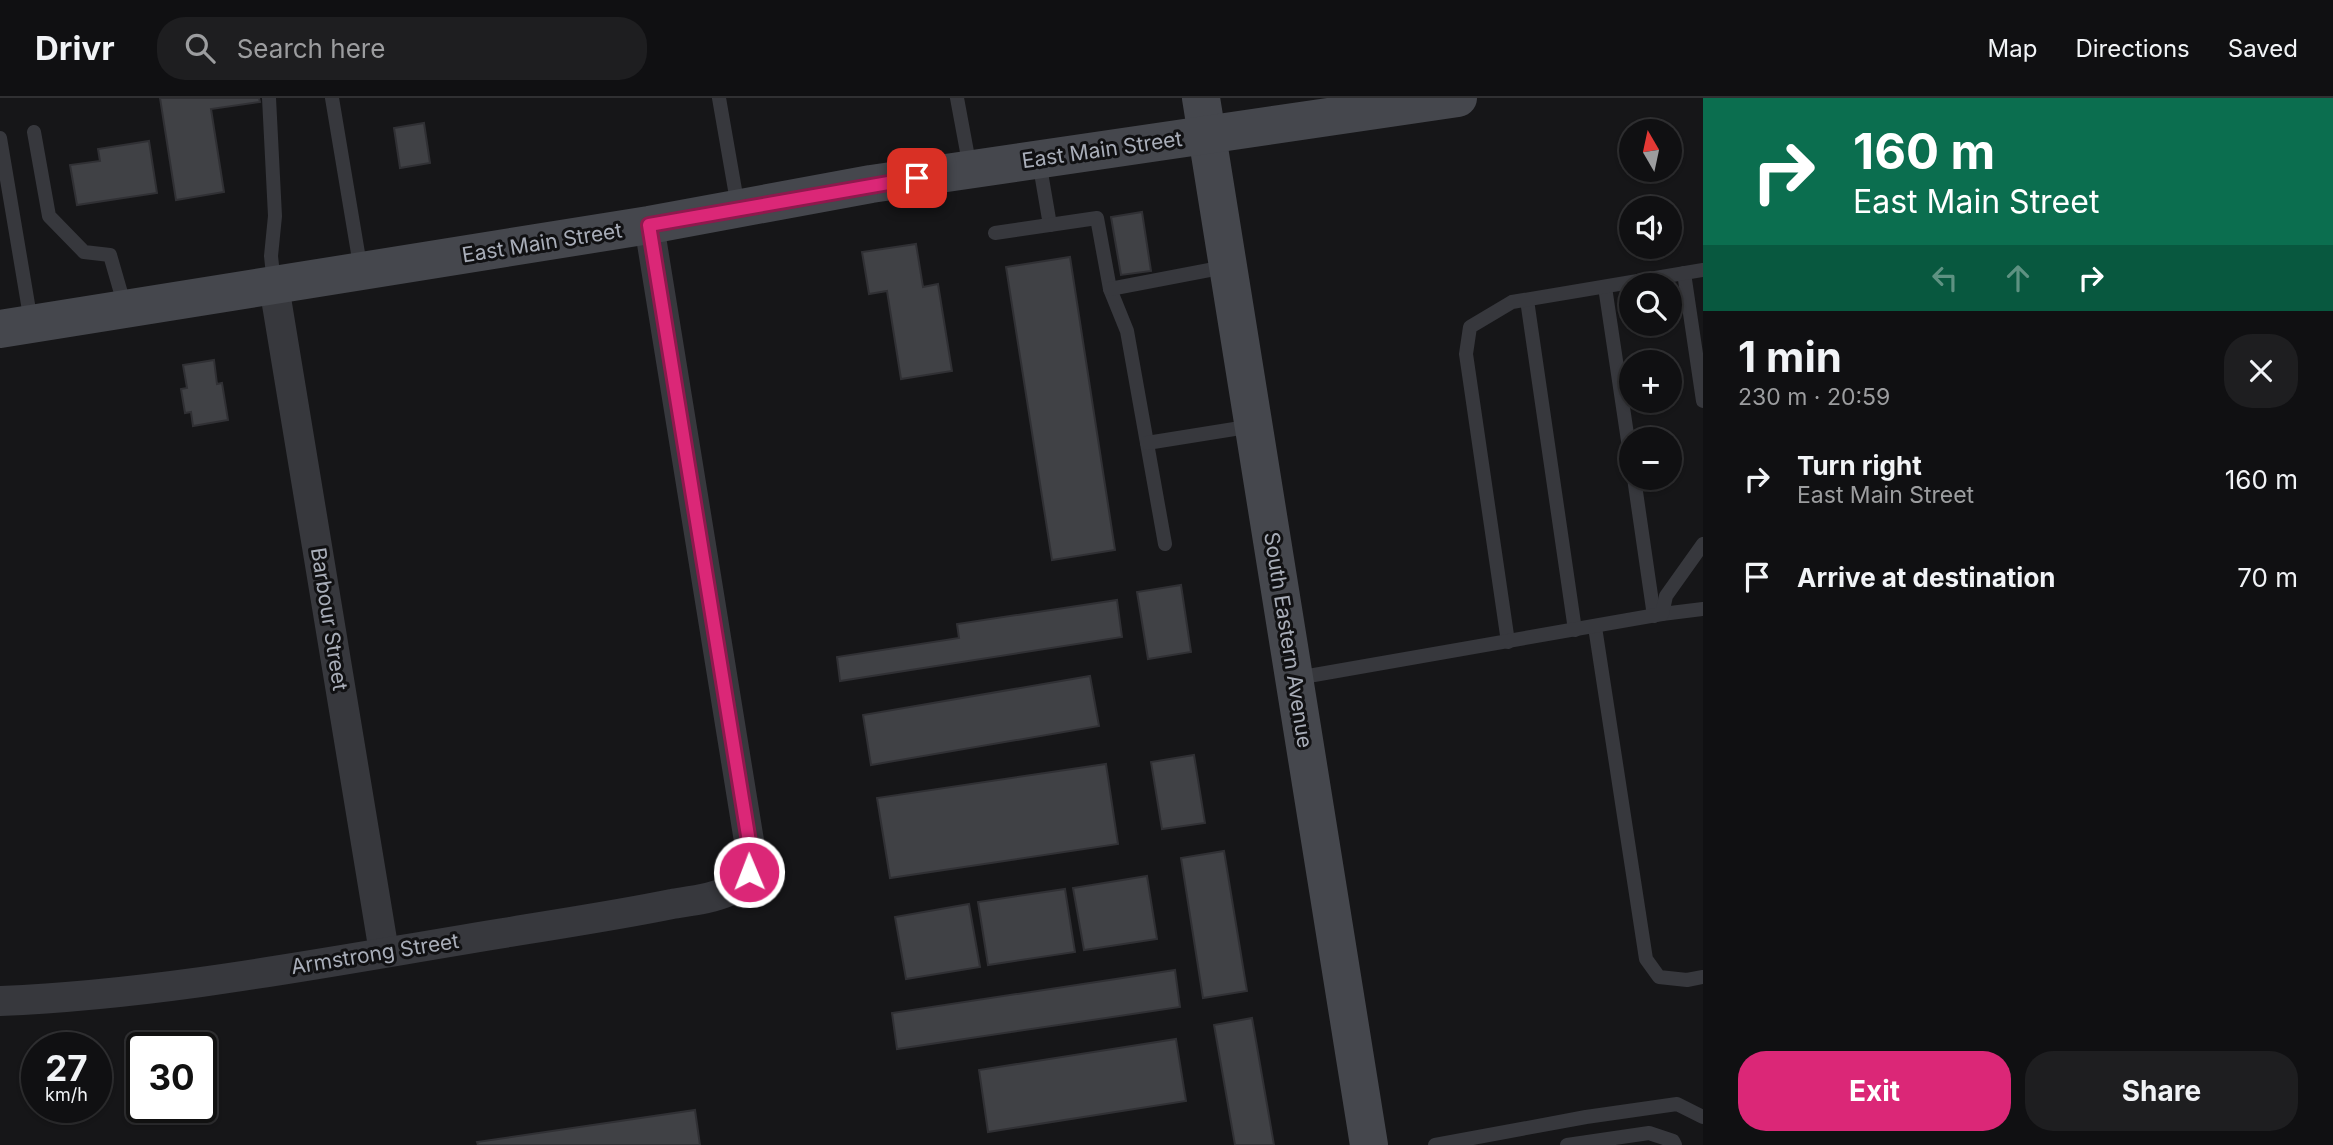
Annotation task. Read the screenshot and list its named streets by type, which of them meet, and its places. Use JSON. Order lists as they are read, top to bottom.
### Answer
{
  "streets": {
    "main road": ["East Main Street", "South Eastern Avenue"],
    "street": ["Barbour Street", "Armstrong Street"]
  },
  "crossings": [
    ["East Main Street", "Barbour Street"],
    ["East Main Street", "South Eastern Avenue"],
    ["East Main Street", "Armstrong Street"],
    ["Barbour Street", "Armstrong Street"]
  ],
  "north": "top",
  "page": {
    "header": "Drivr",
    "search": "Search here",
    "nav": ["Map", "Directions", "Saved"],
    "turn": ["160 m", "East Main Street"],
    "map_buttons": ["+", "−"],
    "heading": ["1 min", "230 m · 20:59"],
    "list": [
      {
        "name": "Turn right",
        "note": "East Main Street",
        "value": "160 m"
      },
      {
        "name": "Arrive at destination",
        "value": "70 m"
      }
    ],
    "speed": "27 km/h",
    "limit": "30",
    "buttons": ["Exit", "Share"]
  }
}
